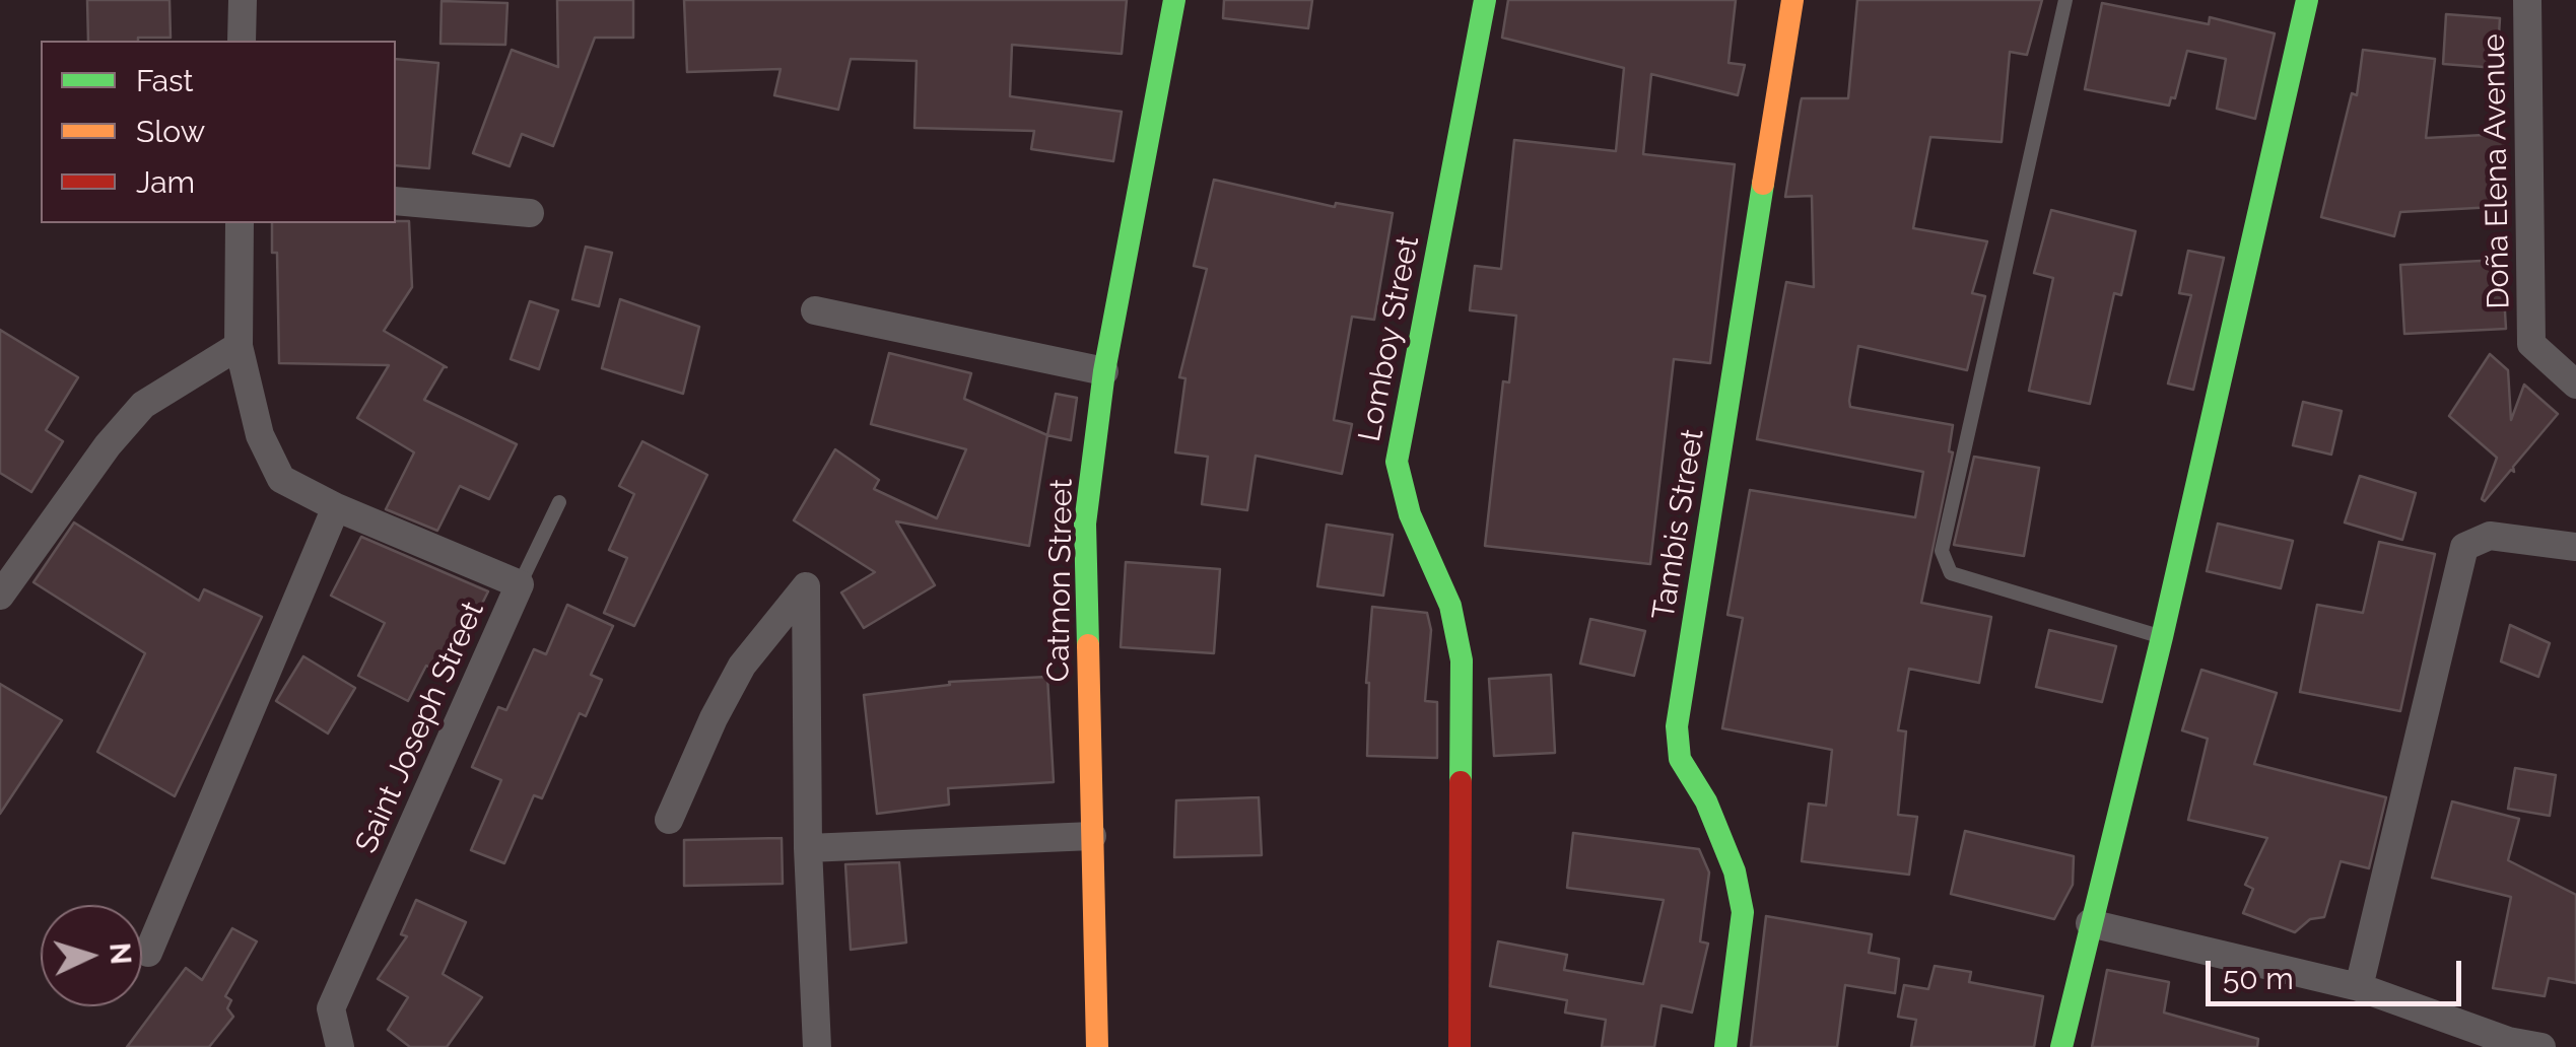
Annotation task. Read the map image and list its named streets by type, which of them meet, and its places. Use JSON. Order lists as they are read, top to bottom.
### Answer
{
  "streets": {
    "street": [
      "Doña Elena Avenue",
      "Lomboy Street",
      "Tambis Street",
      "Catmon Street",
      "Saint Joseph Street"
    ]
  },
  "legend": ["Fast", "Slow", "Jam"],
  "scale_bar": "50 m",
  "north": "right"
}
